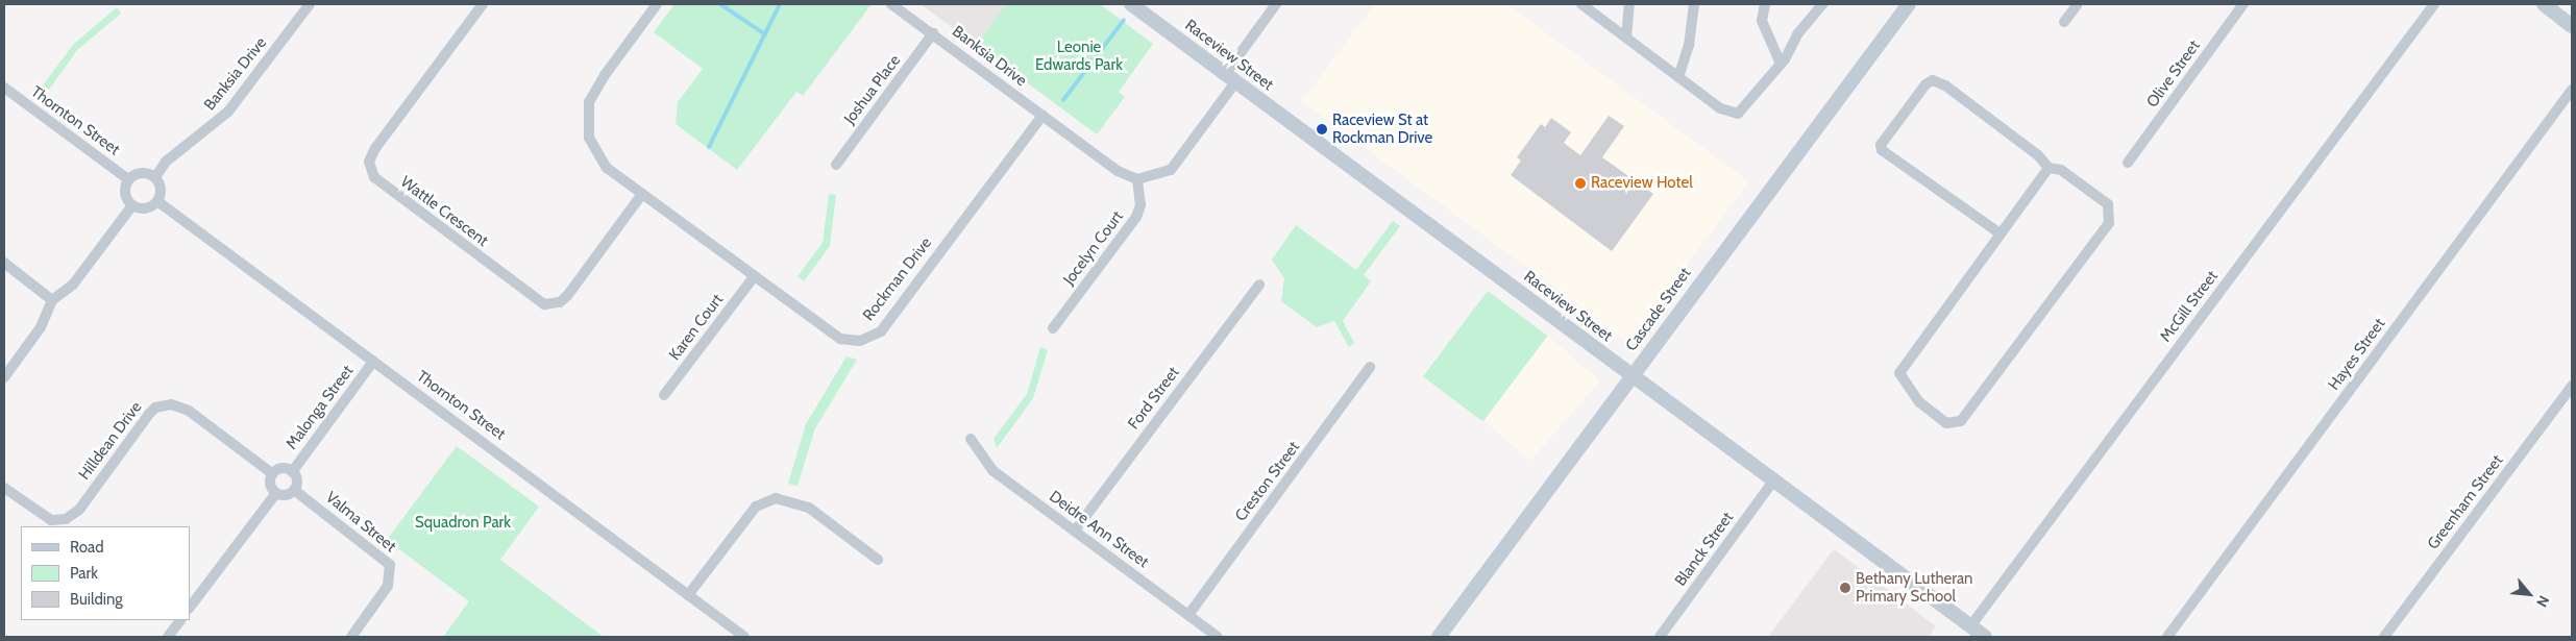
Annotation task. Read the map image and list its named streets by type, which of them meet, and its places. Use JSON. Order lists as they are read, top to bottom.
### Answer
{
  "streets": {
    "street": [
      "Raceview Street",
      "Banksia Drive",
      "Olive Street",
      "Joshua Place",
      "Thornton Street",
      "Wattle Crescent",
      "Jocelyn Court",
      "Rockman Drive",
      "McGill Street",
      "Cascade Street",
      "Karen Court",
      "Hayes Street",
      "Ford Street",
      "Malonga Street",
      "Hilldean Drive",
      "Creston Street",
      "Greenham Street",
      "Valma Street",
      "Deidre Ann Street",
      "Blanck Street"
    ]
  },
  "crossings": [
    ["Raceview Street", "McGill Street"],
    ["Raceview Street", "Cascade Street"],
    ["Raceview Street", "Blanck Street"],
    ["Banksia Drive", "Joshua Place"],
    ["Banksia Drive", "Thornton Street"],
    ["Banksia Drive", "Rockman Drive"],
    ["Thornton Street", "Malonga Street"],
    ["Wattle Crescent", "Rockman Drive"],
    ["Rockman Drive", "Karen Court"],
    ["Ford Street", "Deidre Ann Street"],
    ["Malonga Street", "Hilldean Drive"],
    ["Malonga Street", "Valma Street"],
    ["Hilldean Drive", "Valma Street"],
    ["Creston Street", "Deidre Ann Street"]
  ],
  "parks": ["Leonie Edwards Park", "Squadron Park"],
  "places": ["Raceview St at Rockman Drive", "Raceview Hotel", "Bethany Lutheran Primary School"],
  "legend": ["Road", "Park", "Building"],
  "north": "bottom right"
}
